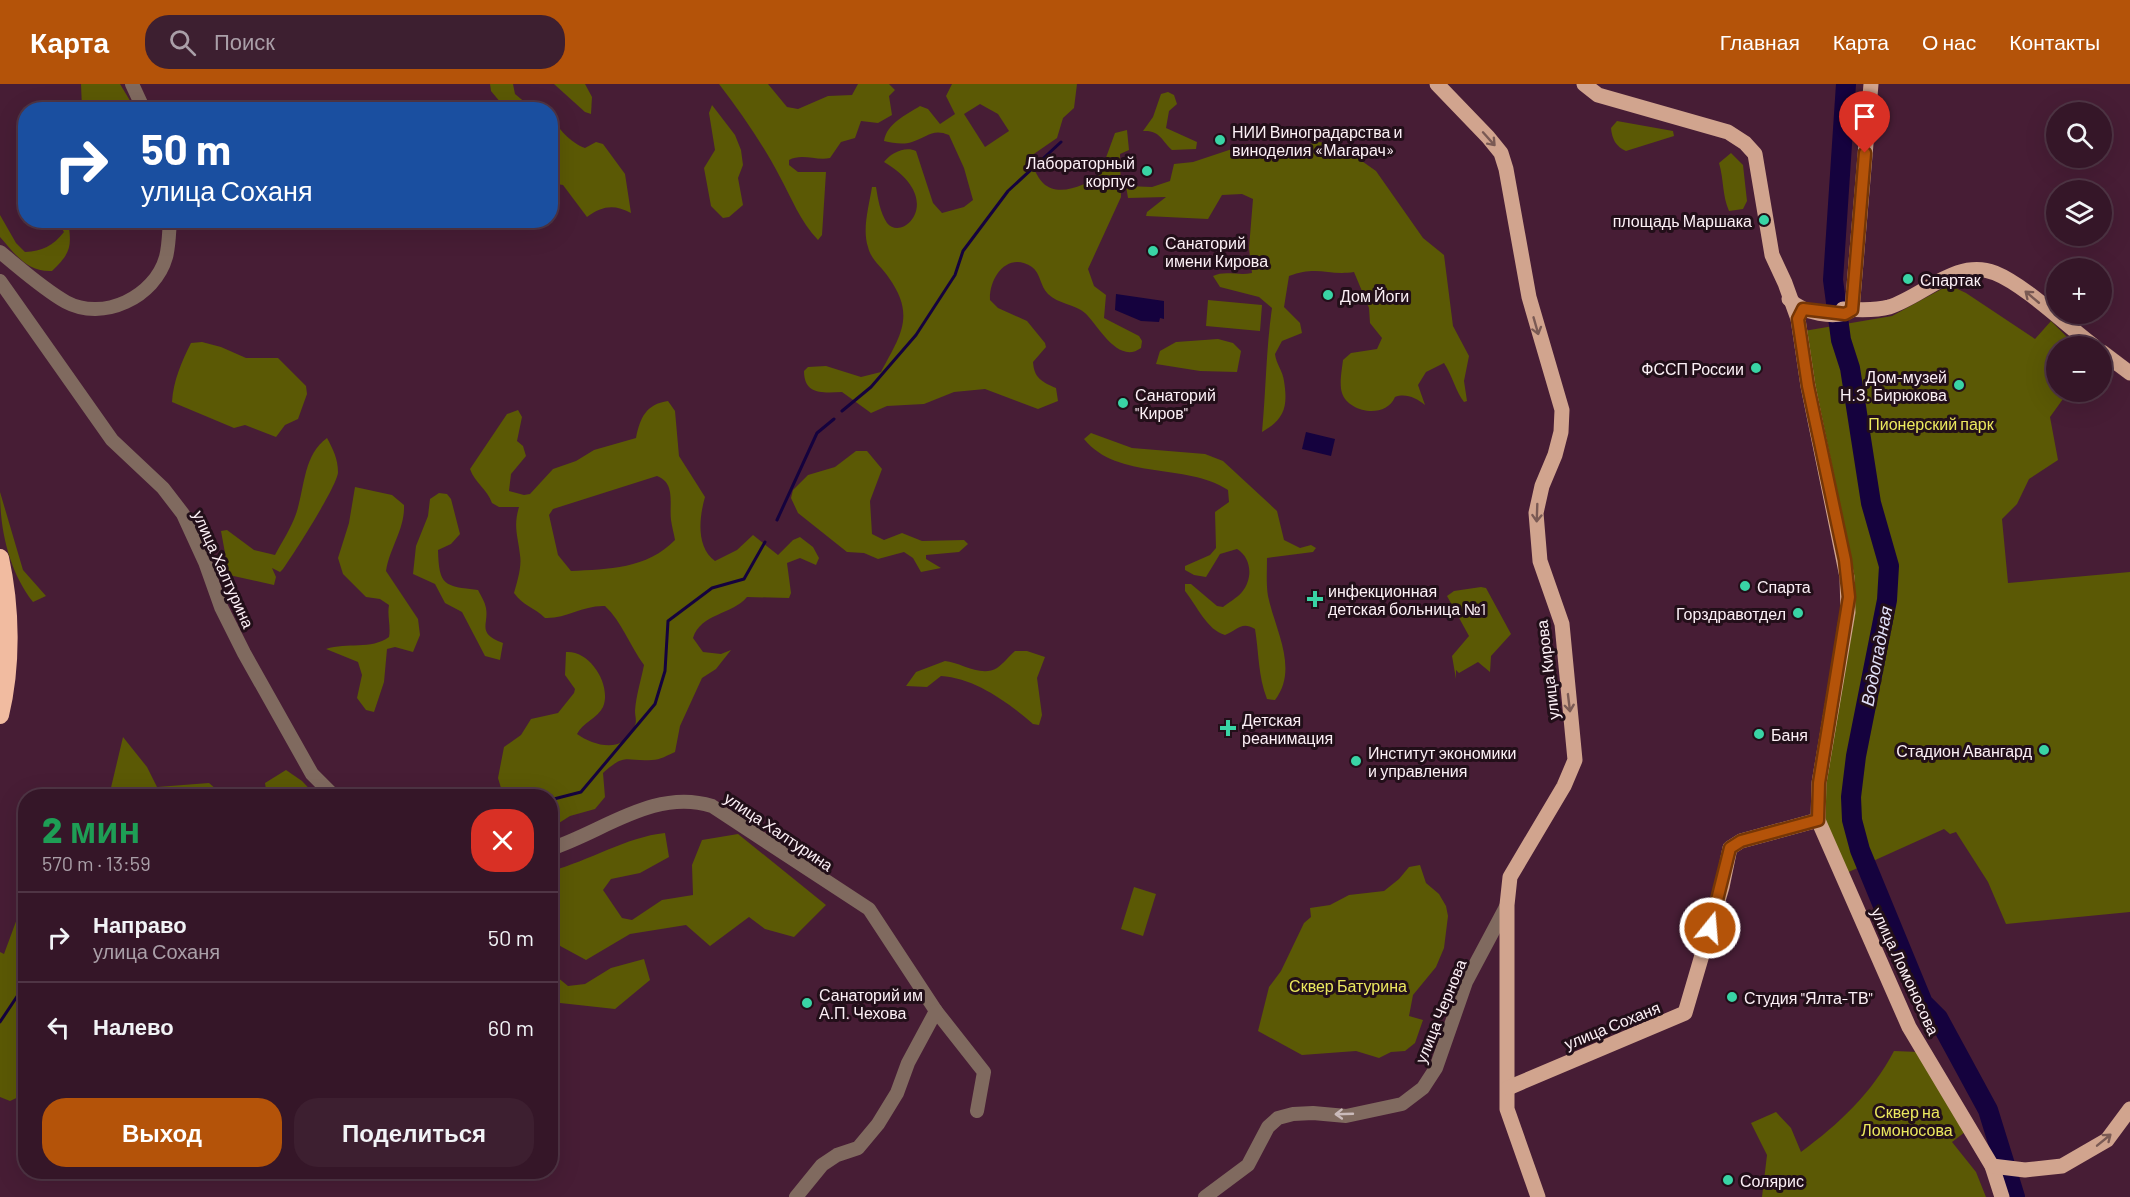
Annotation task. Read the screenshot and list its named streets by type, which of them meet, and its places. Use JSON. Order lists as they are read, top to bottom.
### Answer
{
  "streets": {
    "main road": ["улица Кирова", "улица Ломоносова", "улица Соханя"],
    "street": ["улица Халтурина", "улица Чернова"]
  },
  "crossings": [
    ["улица Кирова", "улица Чернова"],
    ["улица Кирова", "улица Соханя"],
    ["улица Ломоносова", "улица Соханя"]
  ],
  "one_way": ["улица Кирова", "улица Чернова"],
  "water": ["Водопадная"],
  "parks": ["Пионерский парк", "Сквер Батурина", "Сквер на Ломоносова"],
  "places": {
    "other": [
      "НИИ Виноградарства и виноделия «Магарач»",
      "Лабораторный корпус",
      "площадь Маршака",
      "Санаторий имени Кирова",
      "Спартак",
      "Дом Йоги",
      "ФССП России",
      "Дом-музей Н.З. Бирюкова",
      "Санаторий \"Киров\"",
      "Спарта",
      "Горздравотдел",
      "Баня",
      "Стадион Авангард",
      "Институт экономики и управления",
      "Студия \"Ялта-ТВ\"",
      "Санаторий им А.П. Чехова",
      "Солярис"
    ],
    "health": ["инфекционная детская больница №1", "Детская реанимация"]
  },
  "page": {
    "header": "Карта",
    "search": "Поиск",
    "nav": [
      "Главная",
      "Карта",
      "О нас",
      "Контакты"
    ],
    "map_buttons": ["+", "−"],
    "turn": ["50 m", "улица Соханя"],
    "heading": ["2 мин", "570 m · 13:59"],
    "list": [
      {
        "name": "Направо",
        "note": "улица Соханя",
        "value": "50 m"
      },
      {
        "name": "Налево",
        "value": "60 m"
      }
    ],
    "buttons": ["Выход", "Поделиться"]
  }
}
